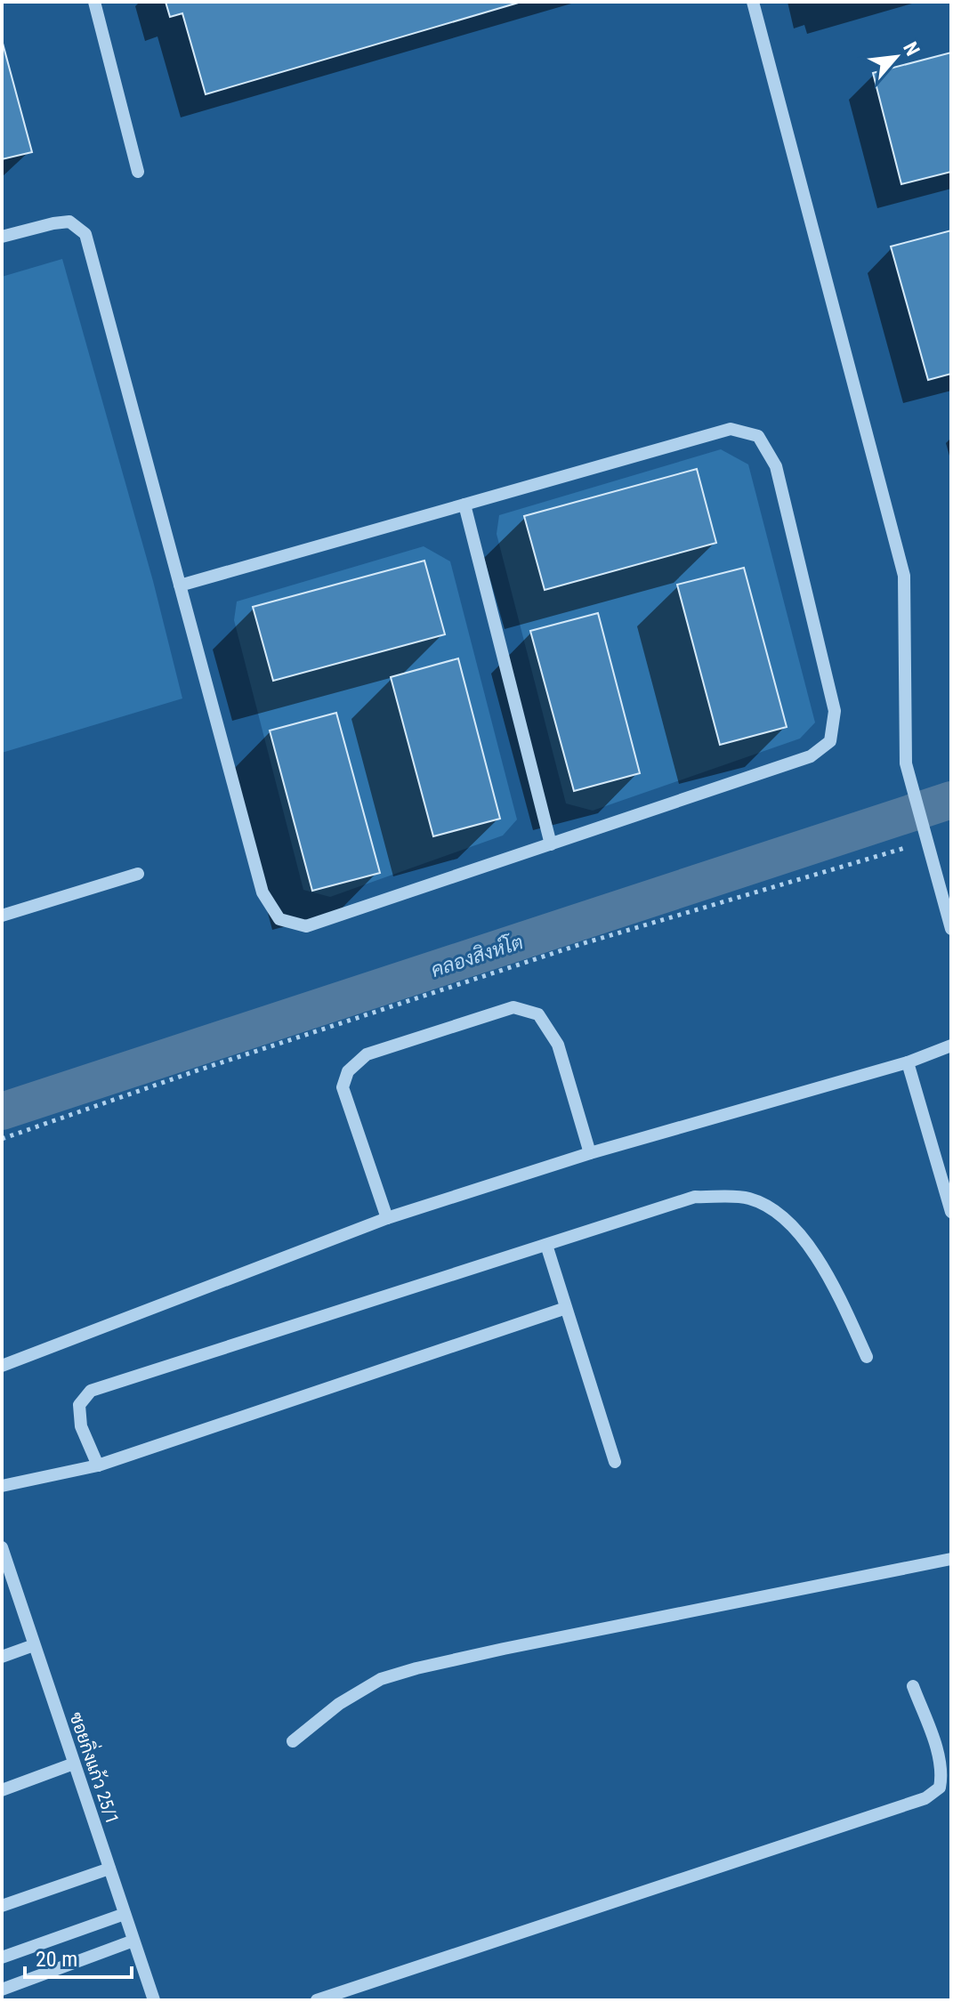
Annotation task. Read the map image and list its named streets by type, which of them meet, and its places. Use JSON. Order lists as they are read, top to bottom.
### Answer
{
  "streets": {
    "street": ["ซอยกิ่งแก้ว 25/1"]
  },
  "water": ["คลองสิงห์โต"],
  "scale_bar": "20 m",
  "north": "top right"
}
